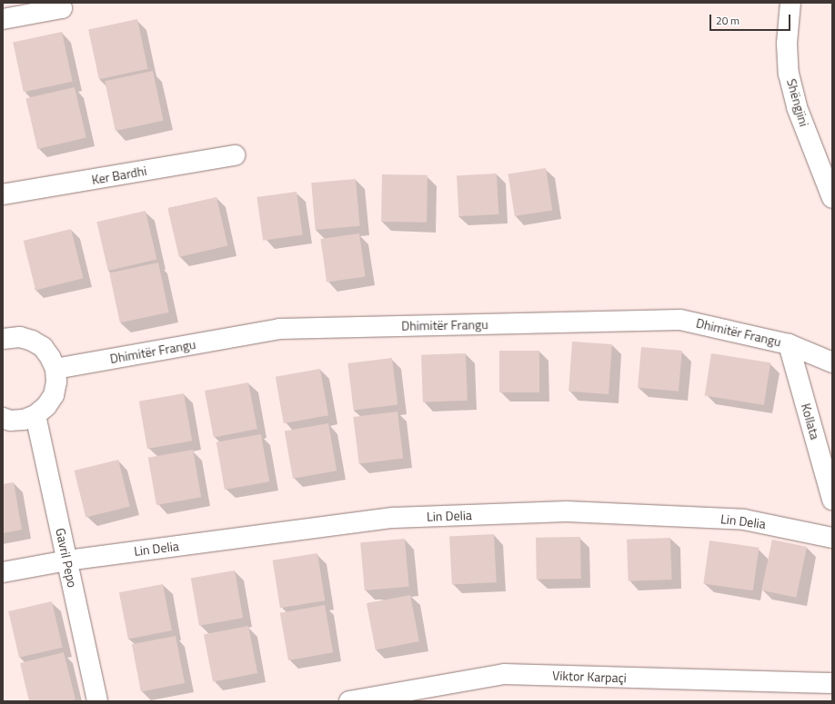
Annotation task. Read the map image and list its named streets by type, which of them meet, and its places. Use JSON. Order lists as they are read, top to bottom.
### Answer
{
  "streets": {
    "street": [
      "Shëngjini",
      "Ker Bardhi",
      "Dhimitër Frangu",
      "Kollata",
      "Lin Delia",
      "Gavril Pepo",
      "Viktor Karpaçi"
    ]
  },
  "crossings": [
    ["Dhimitër Frangu", "Kollata"],
    ["Lin Delia", "Gavril Pepo"]
  ],
  "scale_bar": "20 m"
}
